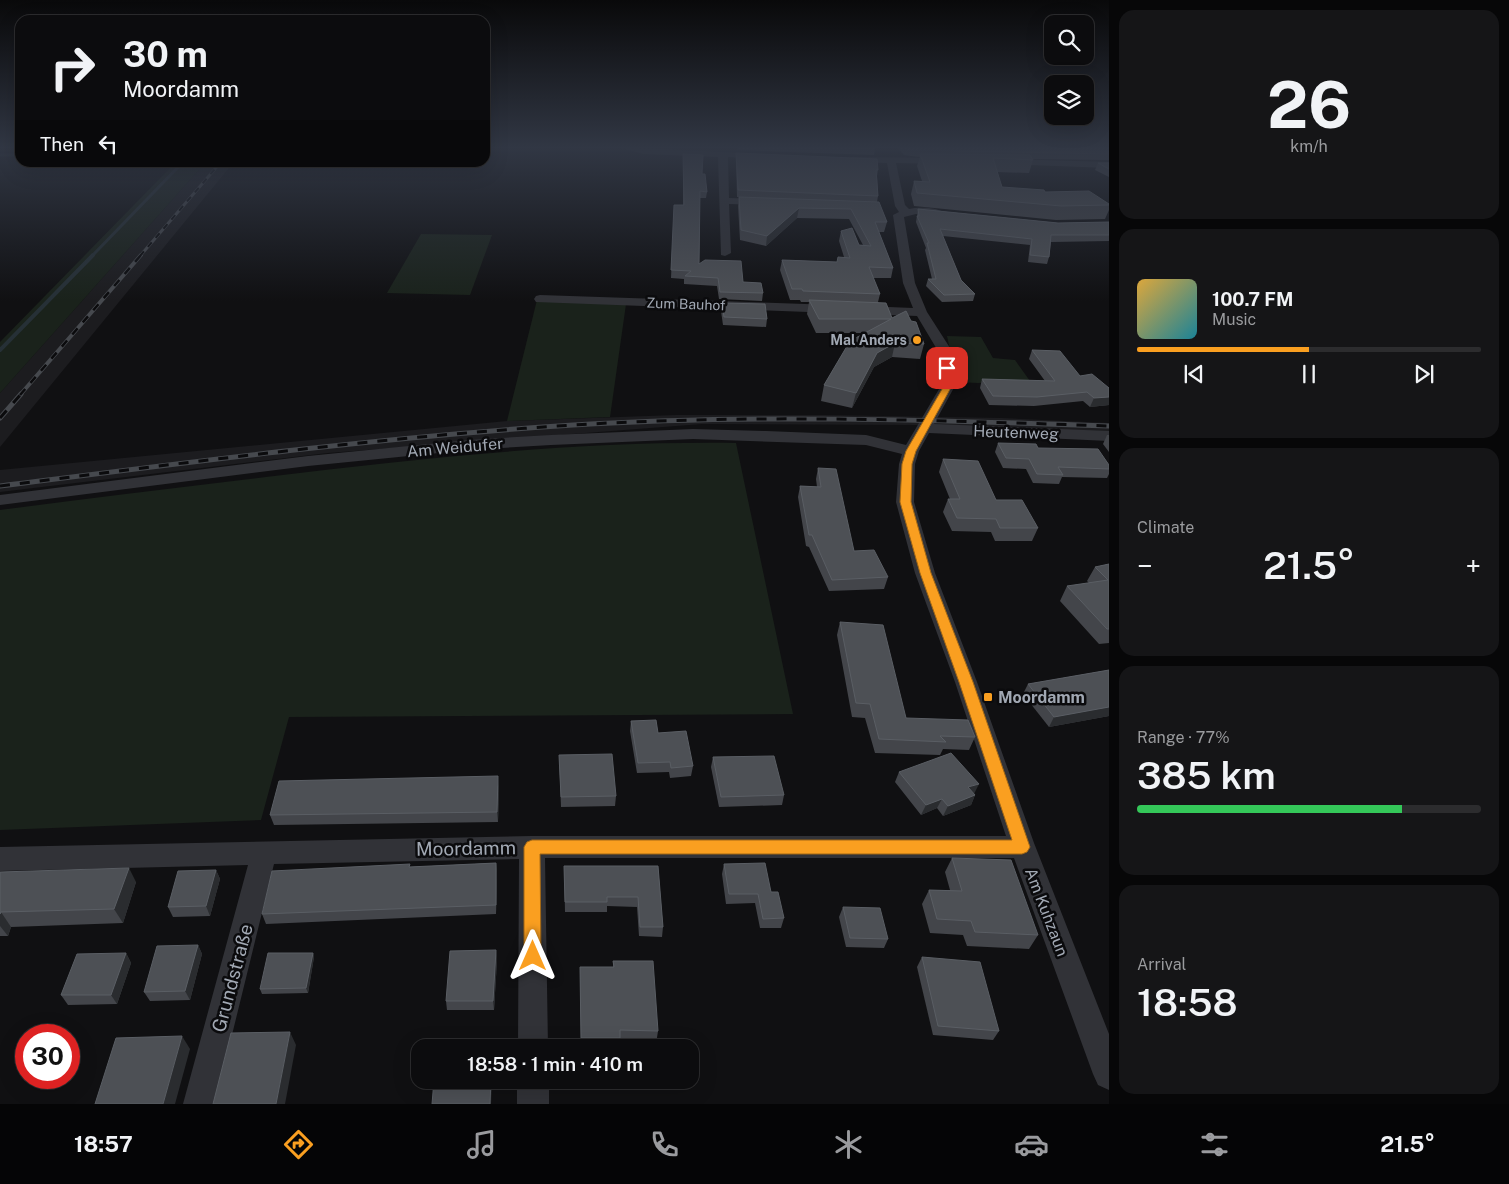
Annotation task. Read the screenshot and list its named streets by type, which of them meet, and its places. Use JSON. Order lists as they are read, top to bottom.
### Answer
{
  "streets": {
    "street": [
      "Zum Bauhof",
      "Heutenweg",
      "Am Weidufer",
      "Moordamm",
      "Am Kuhzaun",
      "Grundstraße"
    ]
  },
  "crossings": [
    ["Zum Bauhof", "Am Kuhzaun"],
    ["Heutenweg", "Am Kuhzaun"],
    ["Am Weidufer", "Am Kuhzaun"],
    ["Moordamm", "Am Kuhzaun"],
    ["Moordamm", "Grundstraße"]
  ],
  "places": {
    "other": ["Mal Anders"],
    "transit": ["Moordamm"]
  },
  "page": {
    "tile": [
      ["26", "km/h"],
      "Climate",
      ["Range · 77%", "385 km"],
      ["Arrival", "18:58"]
    ],
    "turn": ["30 m", "Moordamm"],
    "then": "Then",
    "song": ["100.7 FM", "Music"],
    "heat": ["−", "21.5°", "+"],
    "limit": "30",
    "trip": "18:58 · 1 min · 410 m",
    "tabs": ["18:57", "21.5°"]
  }
}
